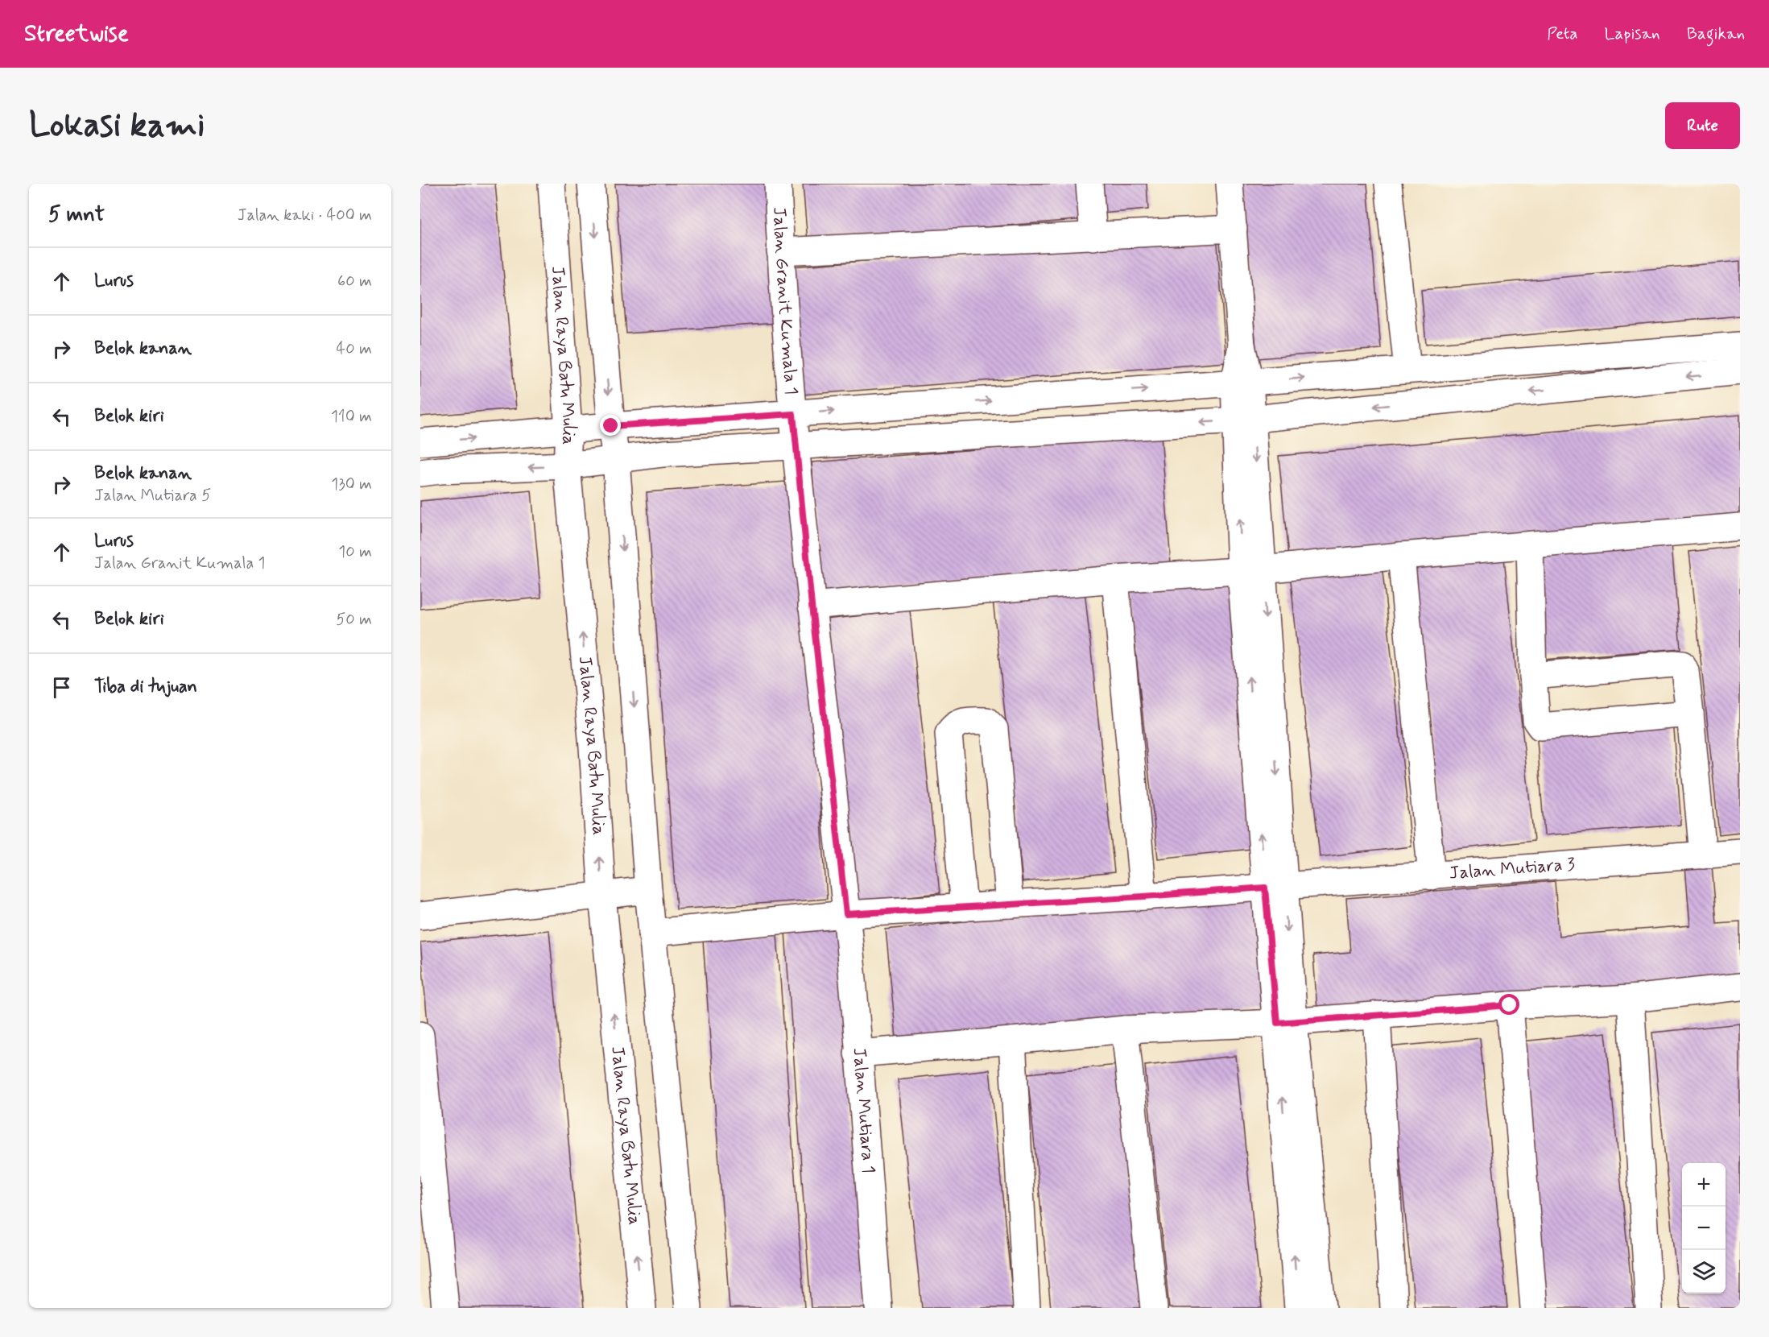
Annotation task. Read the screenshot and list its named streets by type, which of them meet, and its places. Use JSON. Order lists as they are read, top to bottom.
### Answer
{
  "streets": {
    "street": [
      "Jalan Granit Kumala 1",
      "Jalan Raya Batu Mulia",
      "Jalan Mutiara 3",
      "Jalan Mutiara 1"
    ]
  },
  "crossings": [
    ["Jalan Granit Kumala 1", "Jalan Mutiara 1"],
    ["Jalan Mutiara 3", "Jalan Mutiara 1"]
  ],
  "page": {
    "header": "Streetwise",
    "nav": ["Peta", "Lapisan", "Bagikan"],
    "buttons": "Rute",
    "title": "Lokasi kami",
    "heading": ["5 mnt", "Jalan kaki · 400 m"],
    "list": [
      ["Lurus", "60 m"],
      ["Belok kanan", "40 m"],
      ["Belok kiri", "110 m"],
      ["Belok kanan", "Jalan Mutiara 5", "130 m"],
      ["Lurus", "Jalan Granit Kumala 1", "10 m"],
      ["Belok kiri", "50 m"],
      "Tiba di tujuan"
    ],
    "map_buttons": ["+", "−"]
  }
}
